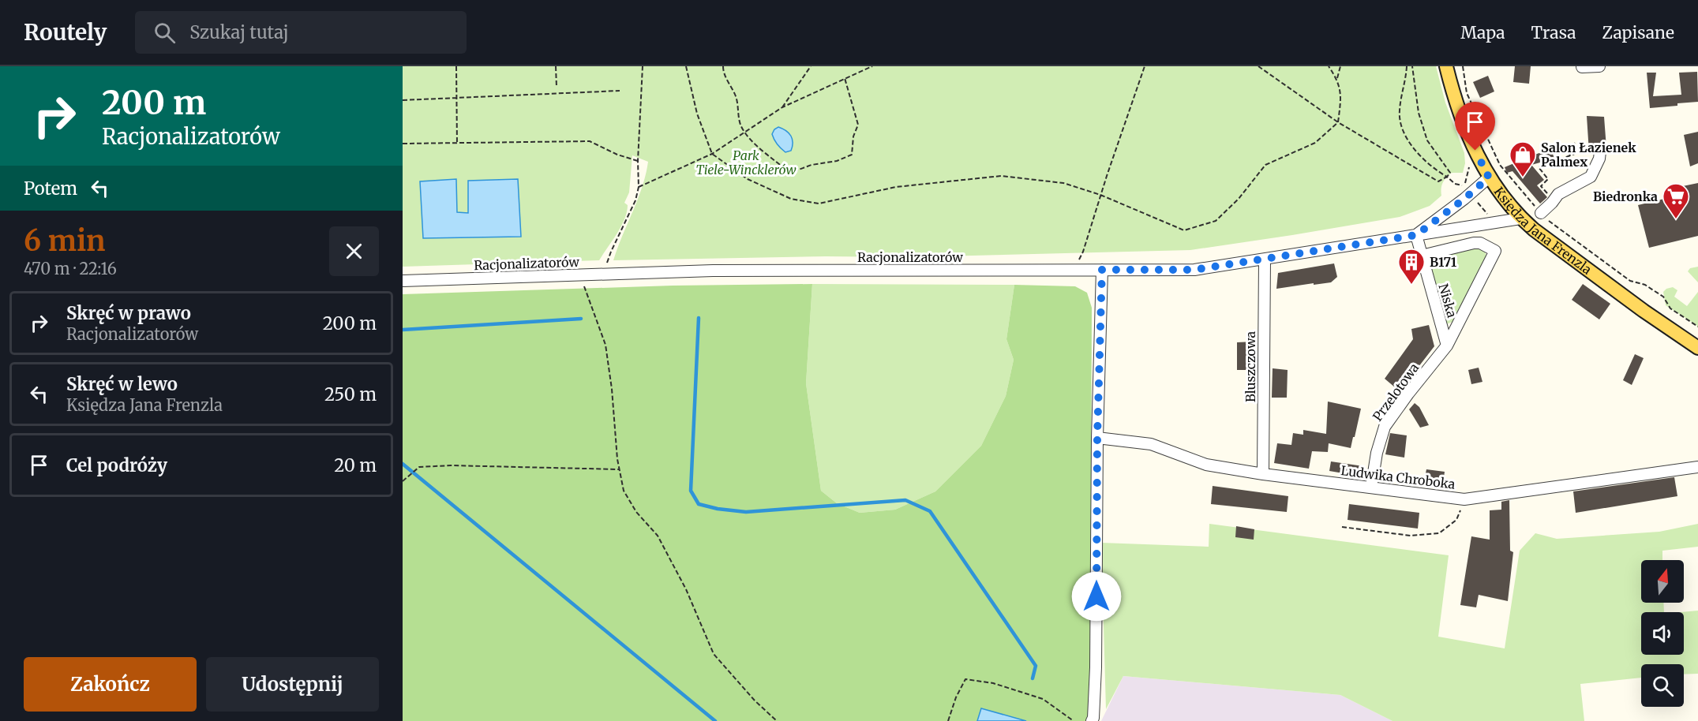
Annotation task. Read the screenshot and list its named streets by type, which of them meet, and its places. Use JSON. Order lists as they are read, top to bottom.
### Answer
{
  "streets": {
    "main road": ["Księdza Jana Frenzla"],
    "street": [
      "Racjonalizatorów",
      "Niska",
      "Bluszczowa",
      "Przelotowa",
      "Ludwika Chroboka"
    ]
  },
  "crossings": [
    ["Księdza Jana Frenzla", "Racjonalizatorów"],
    ["Racjonalizatorów", "Niska"],
    ["Racjonalizatorów", "Bluszczowa"],
    ["Niska", "Przelotowa"],
    ["Bluszczowa", "Ludwika Chroboka"],
    ["Przelotowa", "Ludwika Chroboka"]
  ],
  "parks": ["Park Tiele-Wincklerów"],
  "places": {
    "shop": ["Salon Łazienek Palmex"],
    "supermarket": ["Biedronka"],
    "building": ["B171"]
  },
  "north": "top",
  "page": {
    "header": "Routely",
    "search": "Szukaj tutaj",
    "nav": ["Mapa", "Trasa", "Zapisane"],
    "turn": ["200 m", "Racjonalizatorów"],
    "then": "Potem",
    "heading": ["6 min", "470 m · 22:16"],
    "list": [
      {
        "name": "Skręć w prawo",
        "note": "Racjonalizatorów",
        "value": "200 m"
      },
      {
        "name": "Skręć w lewo",
        "note": "Księdza Jana Frenzla",
        "value": "250 m"
      },
      {
        "name": "Cel podróży",
        "value": "20 m"
      }
    ],
    "buttons": ["Zakończ", "Udostępnij"]
  }
}
